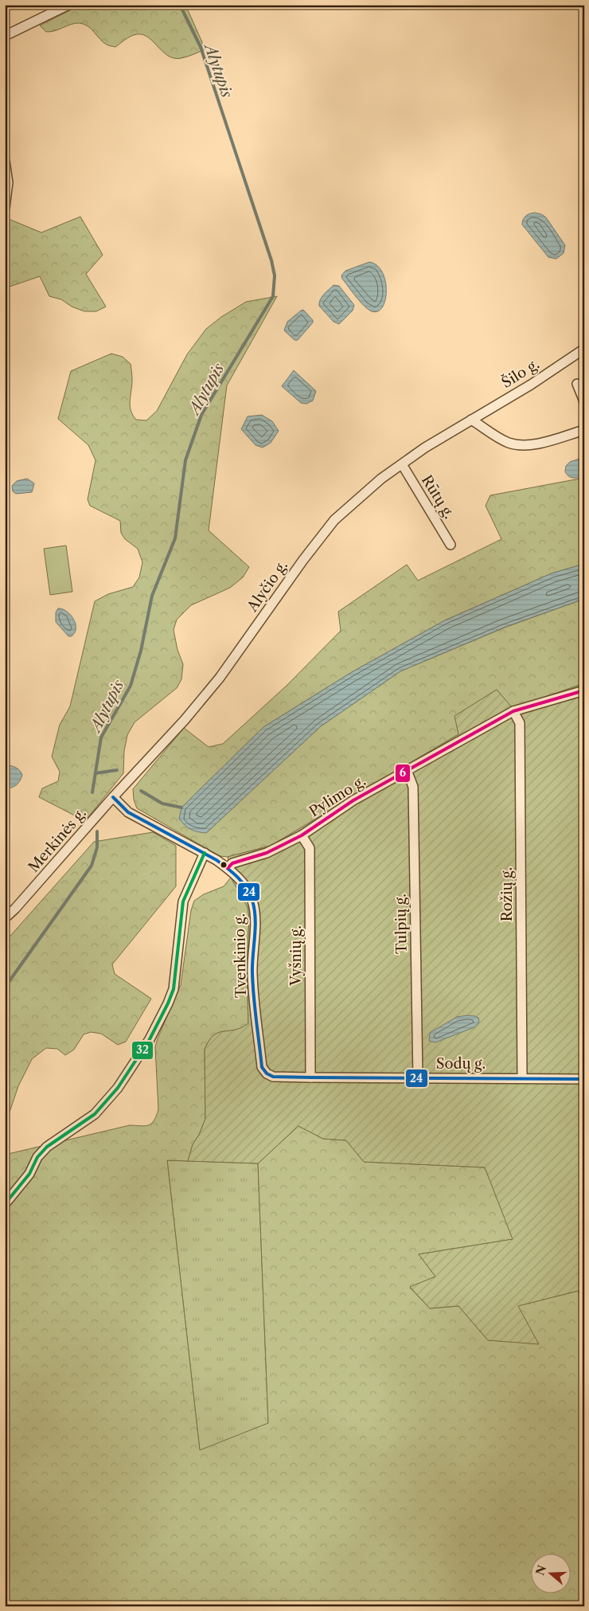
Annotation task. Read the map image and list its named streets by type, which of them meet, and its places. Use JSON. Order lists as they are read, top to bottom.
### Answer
{
  "streets": {
    "street": [
      "Šilo g.",
      "Rūtų g.",
      "Alyčio g.",
      "Pylimo g.",
      "Merkinės g.",
      "Rožių g.",
      "Tulpių g.",
      "Tvenkinio g.",
      "Vyšnių g.",
      "Sodų g."
    ]
  },
  "crossings": [
    ["Šilo g.", "Alyčio g."],
    ["Rūtų g.", "Alyčio g."],
    ["Alyčio g.", "Merkinės g."],
    ["Pylimo g.", "Rožių g."],
    ["Pylimo g.", "Tulpių g."],
    ["Pylimo g.", "Tvenkinio g."],
    ["Pylimo g.", "Vyšnių g."],
    ["Rožių g.", "Sodų g."],
    ["Tulpių g.", "Sodų g."],
    ["Tvenkinio g.", "Sodų g."],
    ["Vyšnių g.", "Sodų g."]
  ],
  "water": ["Alytupis"],
  "lines": ["transit line 6", "transit line 24", "transit line 32"],
  "north": "left"
}
